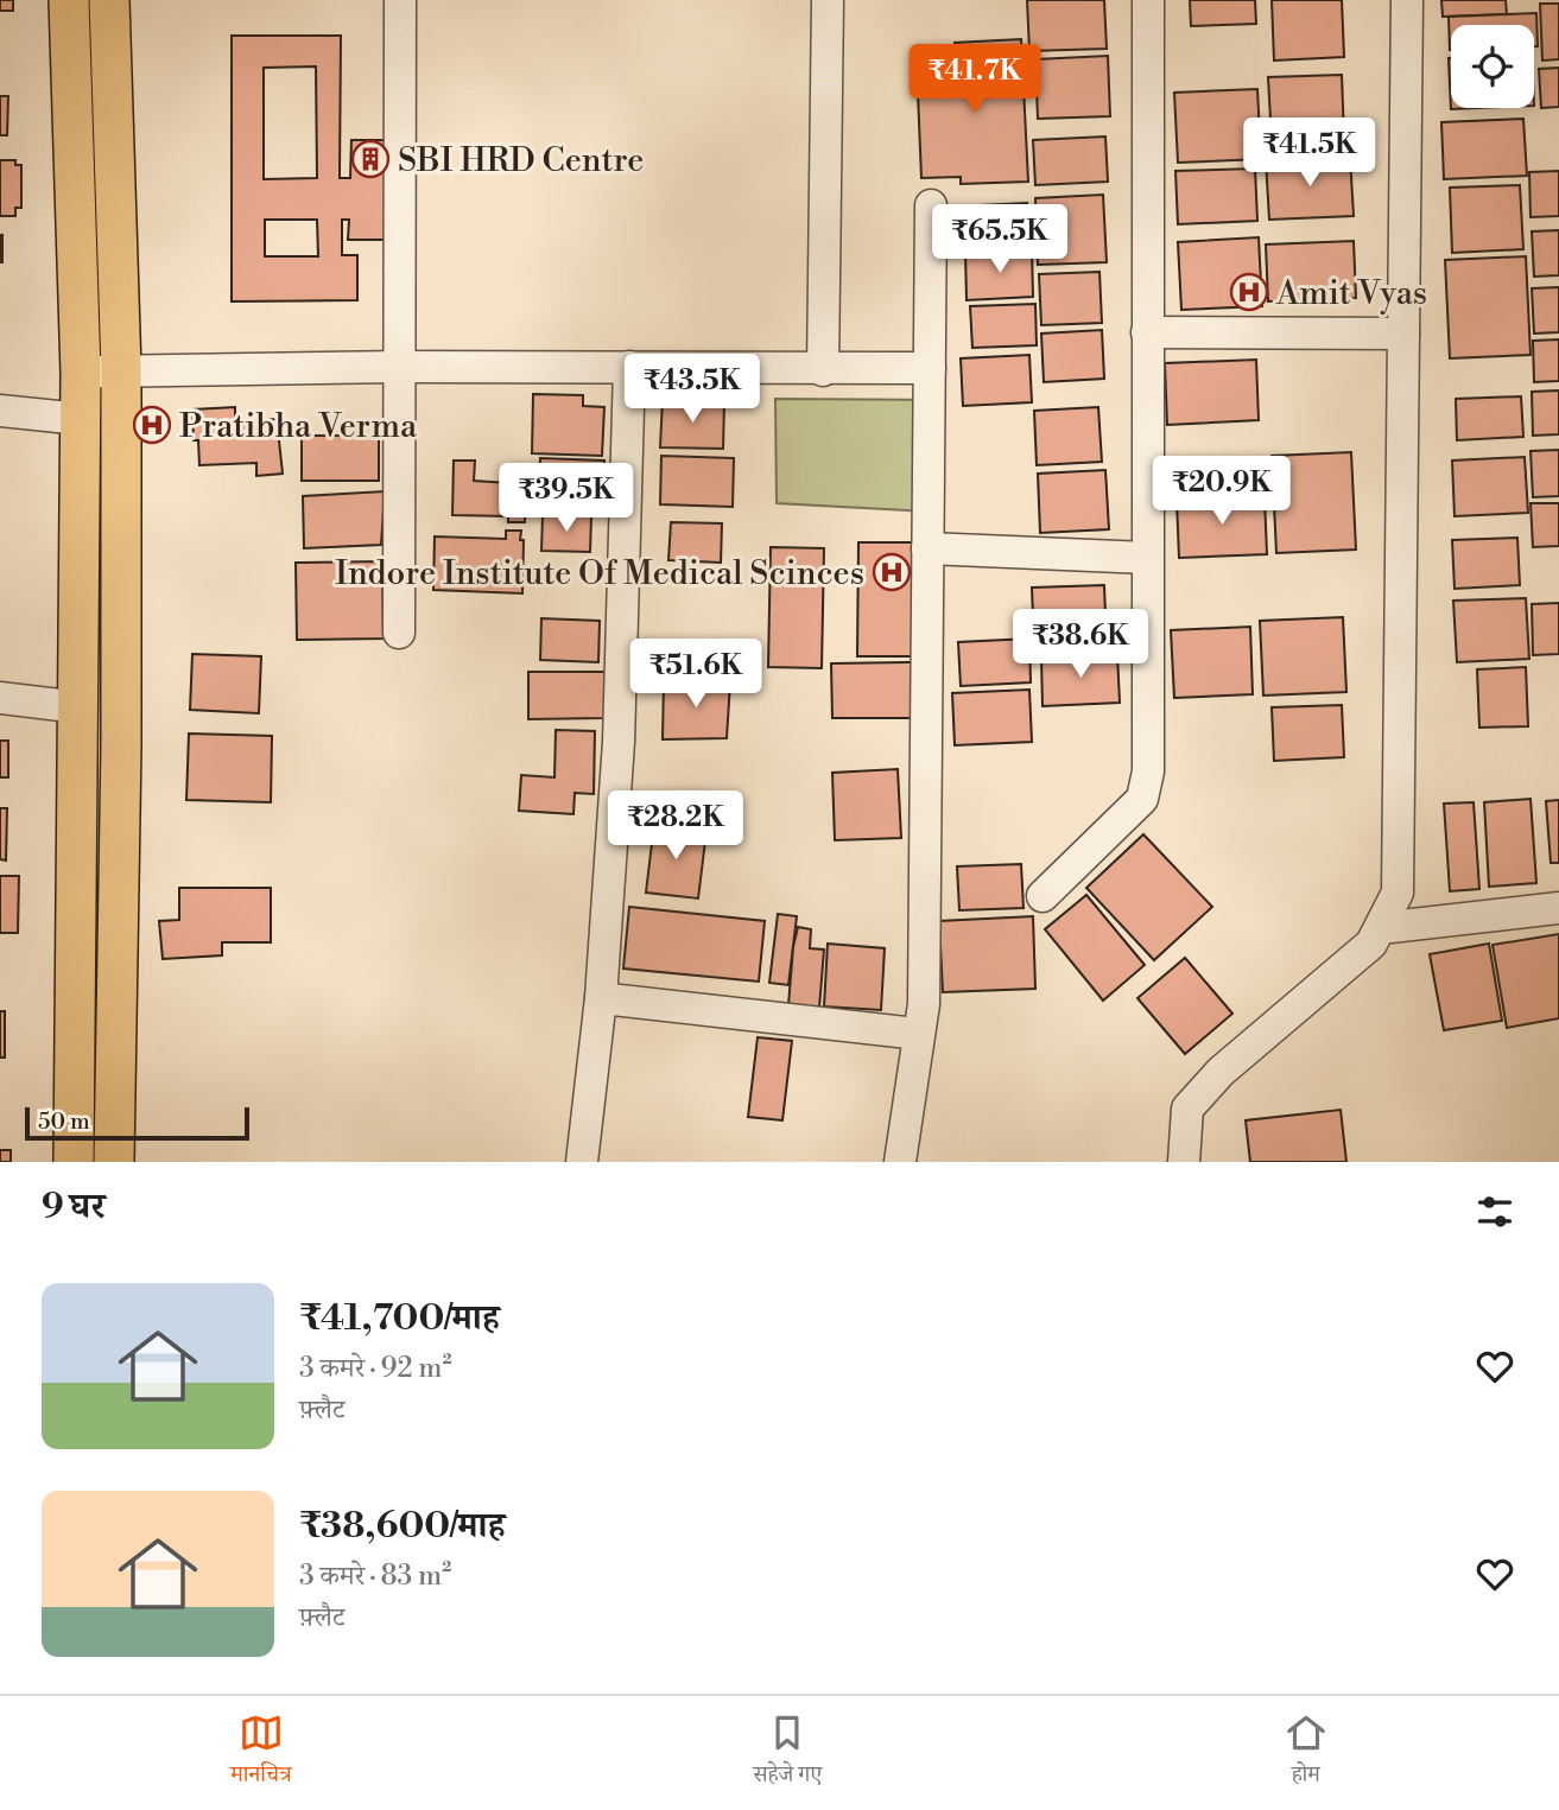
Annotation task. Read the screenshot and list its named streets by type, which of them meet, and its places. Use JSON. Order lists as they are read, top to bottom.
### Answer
{
  "places": {
    "building": ["SBI HRD Centre"],
    "hospital": ["Amit Vyas", "Pratibha Verma", "Indore Institute Of Medical Scinces"]
  },
  "scale_bar": "50 m",
  "page": {
    "price": [
      "₹41.7K",
      "₹41.5K",
      "₹65.5K",
      "₹43.5K",
      "₹20.9K",
      "₹39.5K",
      "₹38.6K",
      "₹51.6K",
      "₹28.2K"
    ],
    "scale": "50 m",
    "heading": "9 घर",
    "list": [
      {
        "name": "₹41,700/माह",
        "note": "3 कमरे · 92 m² · फ़्लैट"
      },
      {
        "name": "₹38,600/माह",
        "note": "3 कमरे · 83 m² · फ़्लैट"
      }
    ],
    "tabs": ["मानचित्र", "सहेजे गए", "होम"]
  }
}
